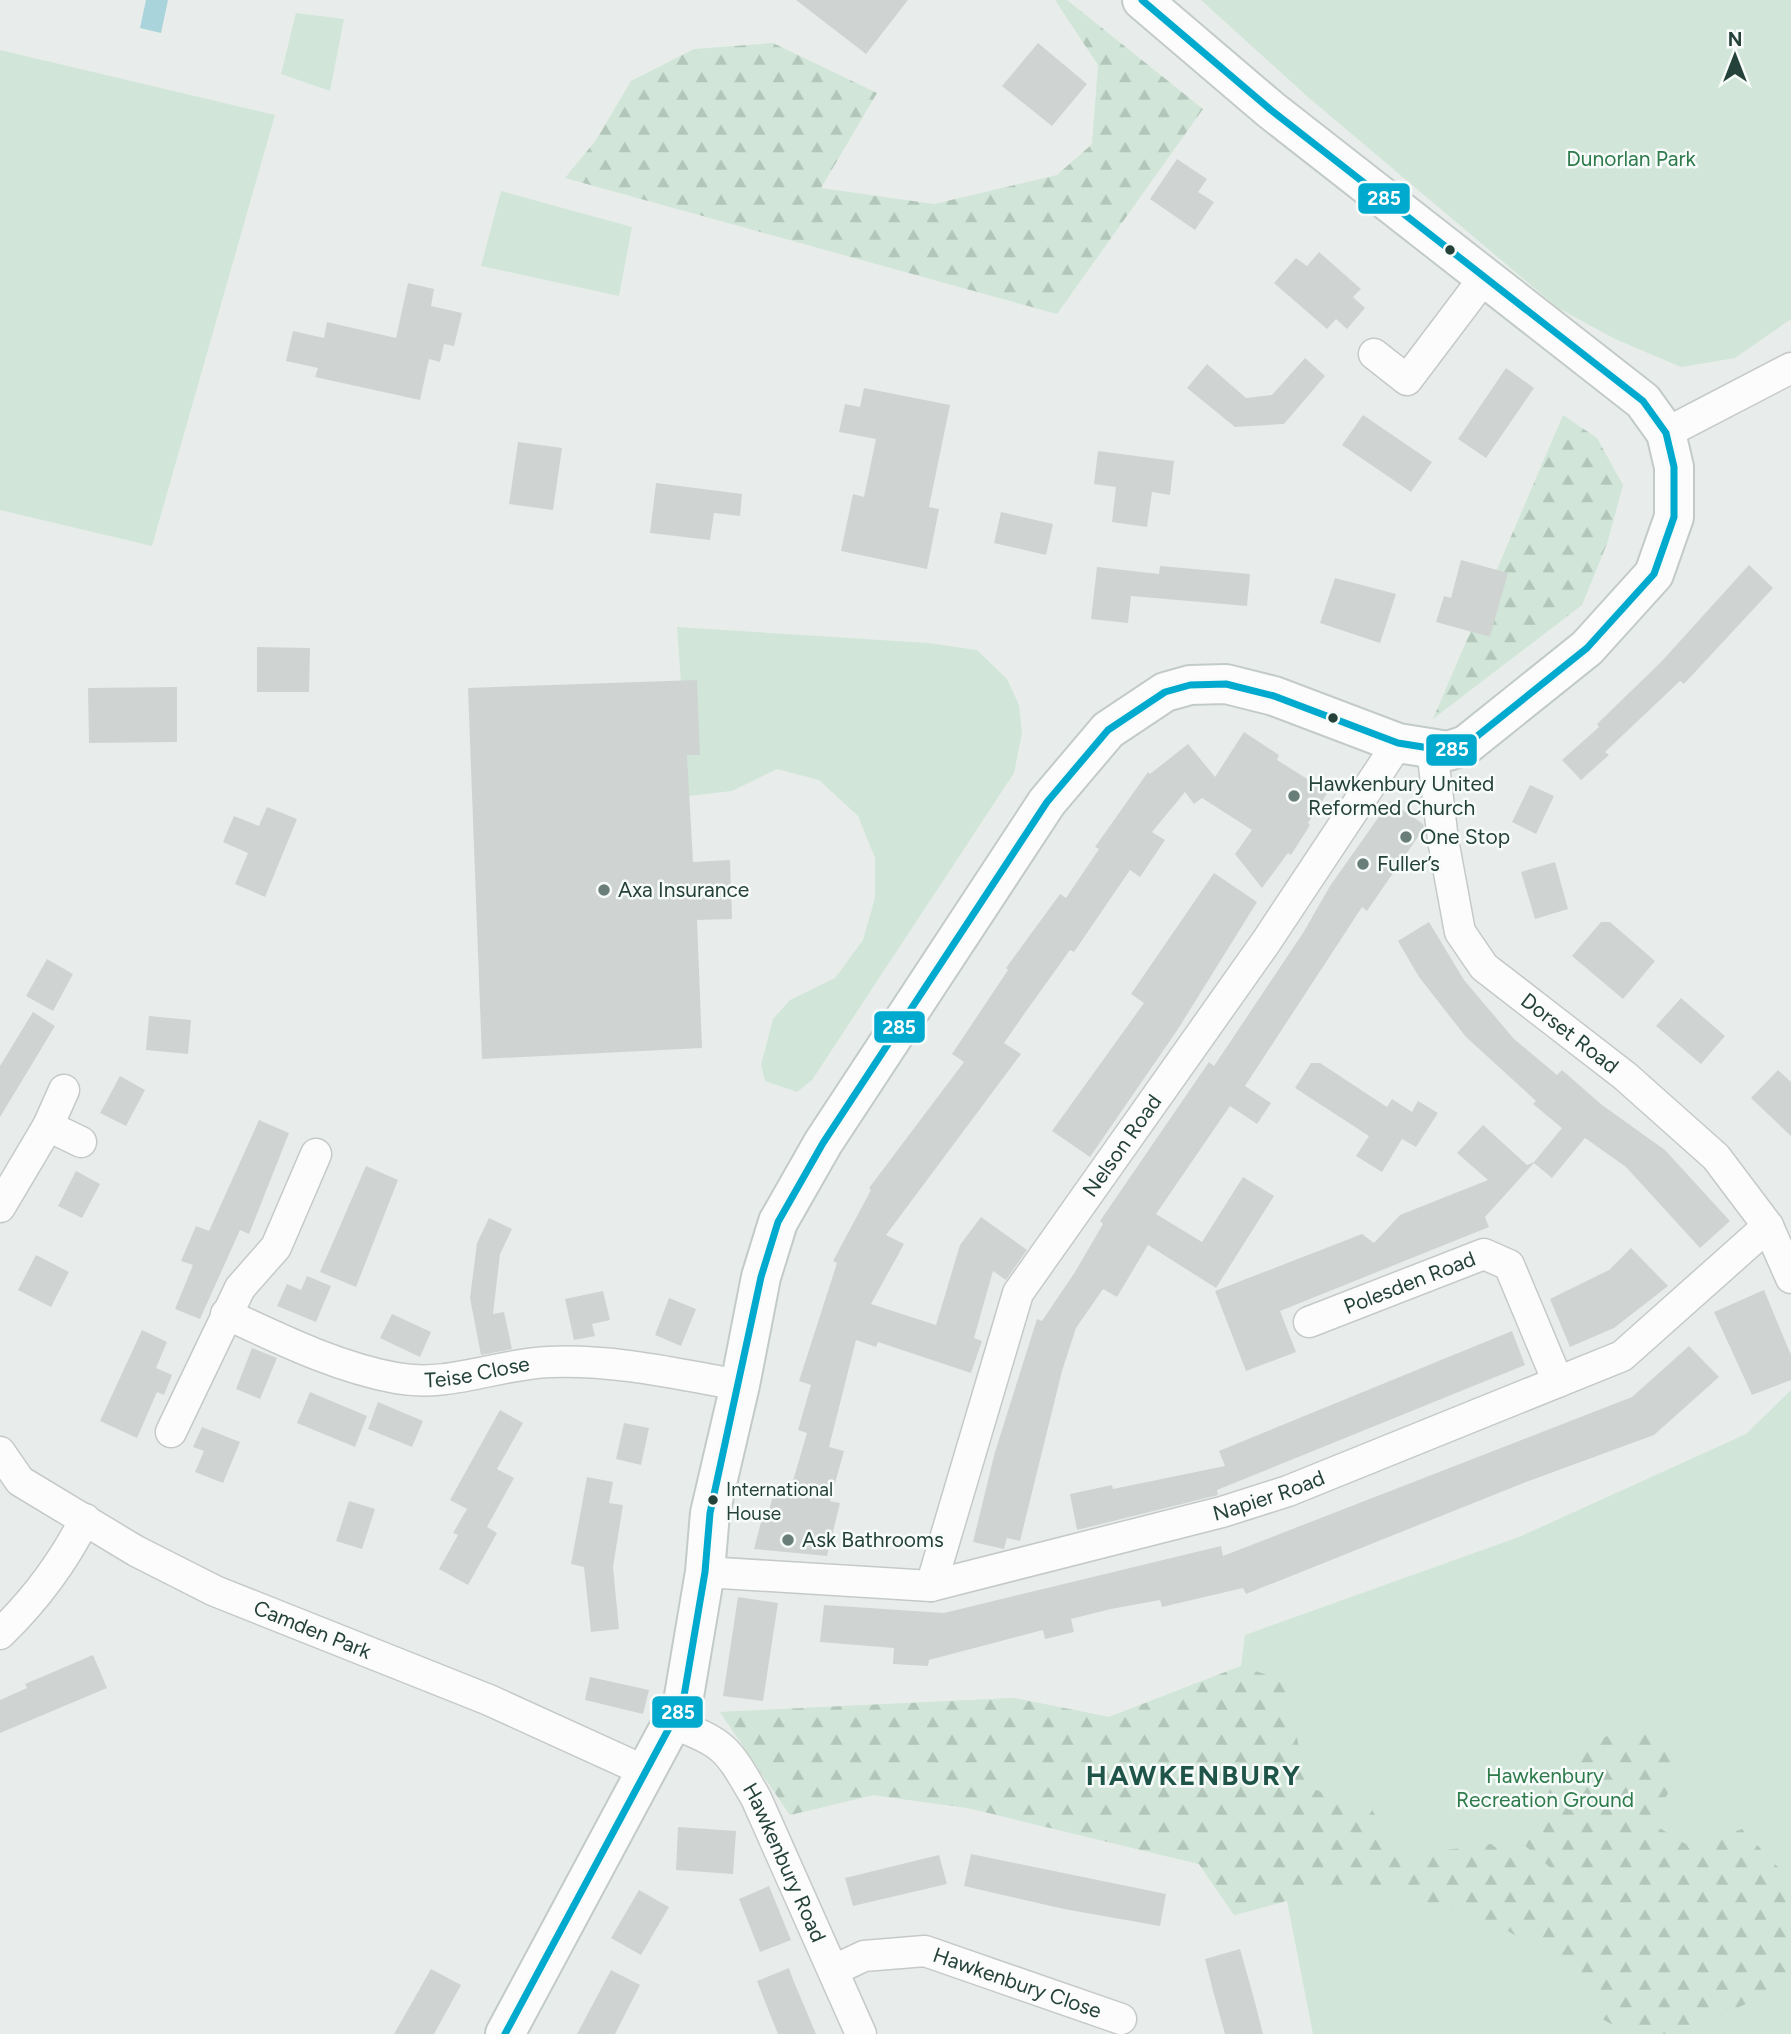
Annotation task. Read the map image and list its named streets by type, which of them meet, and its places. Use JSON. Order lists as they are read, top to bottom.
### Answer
{
  "streets": {
    "street": [
      "Dorset Road",
      "Nelson Road",
      "Polesden Road",
      "Teise Close",
      "Napier Road",
      "Camden Park",
      "Hawkenbury Road",
      "Hawkenbury Close"
    ]
  },
  "crossings": [
    ["Dorset Road", "Nelson Road"],
    ["Dorset Road", "Napier Road"],
    ["Nelson Road", "Napier Road"],
    ["Polesden Road", "Napier Road"],
    ["Hawkenbury Road", "Hawkenbury Close"]
  ],
  "districts": ["HAWKENBURY"],
  "parks": ["Dunorlan Park", "Hawkenbury Recreation Ground"],
  "places": [
    "Hawkenbury United Reformed Church",
    "One Stop",
    "Fuller’s",
    "Axa Insurance",
    "International House",
    "Ask Bathrooms"
  ],
  "lines": ["transit line 285"],
  "north": "top"
}
